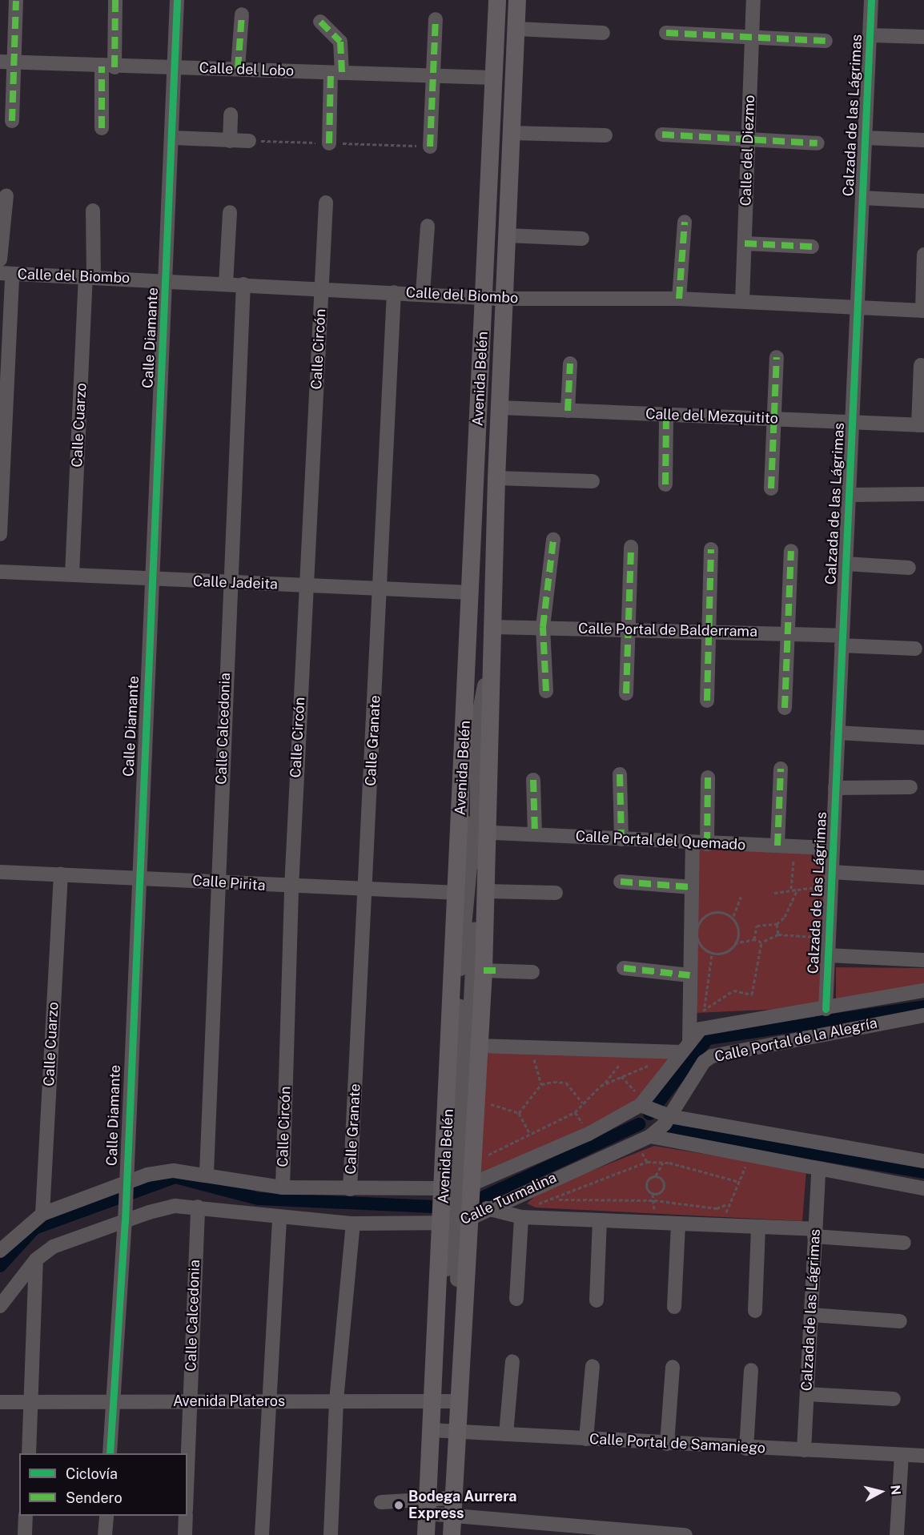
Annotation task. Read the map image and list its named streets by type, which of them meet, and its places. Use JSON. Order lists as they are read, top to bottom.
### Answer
{
  "streets": {
    "main road": ["Avenida Belén"],
    "street": [
      "Calle del Lobo",
      "Calzada de las Lágrimas",
      "Calle del Diezmo",
      "Calle del Biombo",
      "Calle Diamante",
      "Calle Circón",
      "Calle del Mezquitito",
      "Calle Cuarzo",
      "Calle Jadeita",
      "Calle Portal de Balderrama",
      "Calle Calcedonia",
      "Calle Granate",
      "Calle Portal del Quemado",
      "Calle Pirita",
      "Calle Portal de la Alegría",
      "Calle Turmalina",
      "Avenida Plateros",
      "Calle Portal de Samaniego"
    ]
  },
  "crossings": [
    ["Calle del Lobo", "Calle Diamante"],
    ["Calle del Lobo", "Avenida Belén"],
    ["Calzada de las Lágrimas", "Calle del Biombo"],
    ["Calzada de las Lágrimas", "Calle del Mezquitito"],
    ["Calzada de las Lágrimas", "Calle Portal de Balderrama"],
    ["Calzada de las Lágrimas", "Calle Portal del Quemado"],
    ["Calzada de las Lágrimas", "Calle Portal de la Alegría"],
    ["Calzada de las Lágrimas", "Calle Portal de Samaniego"],
    ["Calle del Diezmo", "Calle del Biombo"],
    ["Calle del Biombo", "Calle Diamante"],
    ["Calle del Biombo", "Calle Circón"],
    ["Calle del Biombo", "Avenida Belén"],
    ["Calle del Biombo", "Calle Cuarzo"],
    ["Calle del Biombo", "Calle Calcedonia"],
    ["Calle del Biombo", "Calle Granate"],
    ["Calle Diamante", "Calle Jadeita"],
    ["Calle Diamante", "Calle Pirita"],
    ["Calle Diamante", "Calle Turmalina"],
    ["Calle Diamante", "Avenida Plateros"],
    ["Calle Circón", "Calle Jadeita"],
    ["Calle Circón", "Calle Pirita"],
    ["Calle Circón", "Calle Turmalina"],
    ["Avenida Belén", "Calle del Mezquitito"],
    ["Avenida Belén", "Calle Jadeita"],
    ["Avenida Belén", "Calle Portal de Balderrama"],
    ["Avenida Belén", "Calle Portal del Quemado"],
    ["Avenida Belén", "Calle Pirita"],
    ["Avenida Belén", "Calle Turmalina"],
    ["Avenida Belén", "Avenida Plateros"],
    ["Avenida Belén", "Calle Portal de Samaniego"],
    ["Calle Cuarzo", "Calle Jadeita"],
    ["Calle Cuarzo", "Calle Pirita"],
    ["Calle Cuarzo", "Calle Turmalina"],
    ["Calle Jadeita", "Calle Calcedonia"],
    ["Calle Jadeita", "Calle Granate"],
    ["Calle Calcedonia", "Calle Pirita"],
    ["Calle Calcedonia", "Calle Turmalina"],
    ["Calle Calcedonia", "Avenida Plateros"],
    ["Calle Granate", "Calle Pirita"],
    ["Calle Granate", "Calle Turmalina"],
    ["Calle Portal de la Alegría", "Calle Turmalina"]
  ],
  "places": ["Bodega Aurrera Express"],
  "legend": ["Ciclovía", "Sendero"],
  "north": "right"
}
